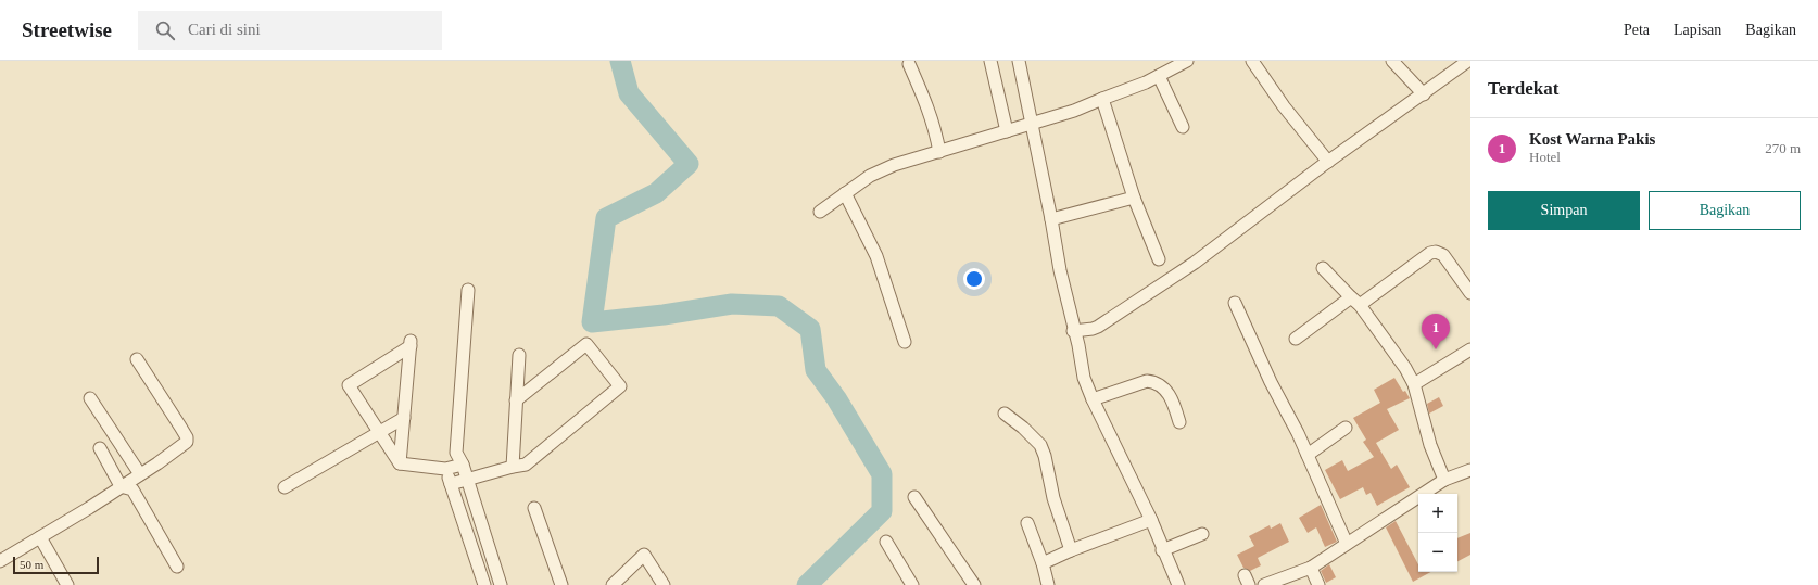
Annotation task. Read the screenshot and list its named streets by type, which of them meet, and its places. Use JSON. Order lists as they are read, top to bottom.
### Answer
{
  "scale_bar": "50 m",
  "page": {
    "header": "Streetwise",
    "search": "Cari di sini",
    "nav": ["Peta", "Lapisan", "Bagikan"],
    "heading": "Terdekat",
    "list": [
      {
        "mark": "1",
        "name": "Kost Warna Pakis",
        "note": "Hotel",
        "value": "270 m"
      }
    ],
    "buttons": ["Simpan", "Bagikan"],
    "pins": "1",
    "map_buttons": ["+", "−"],
    "scale": "50 m"
  }
}
